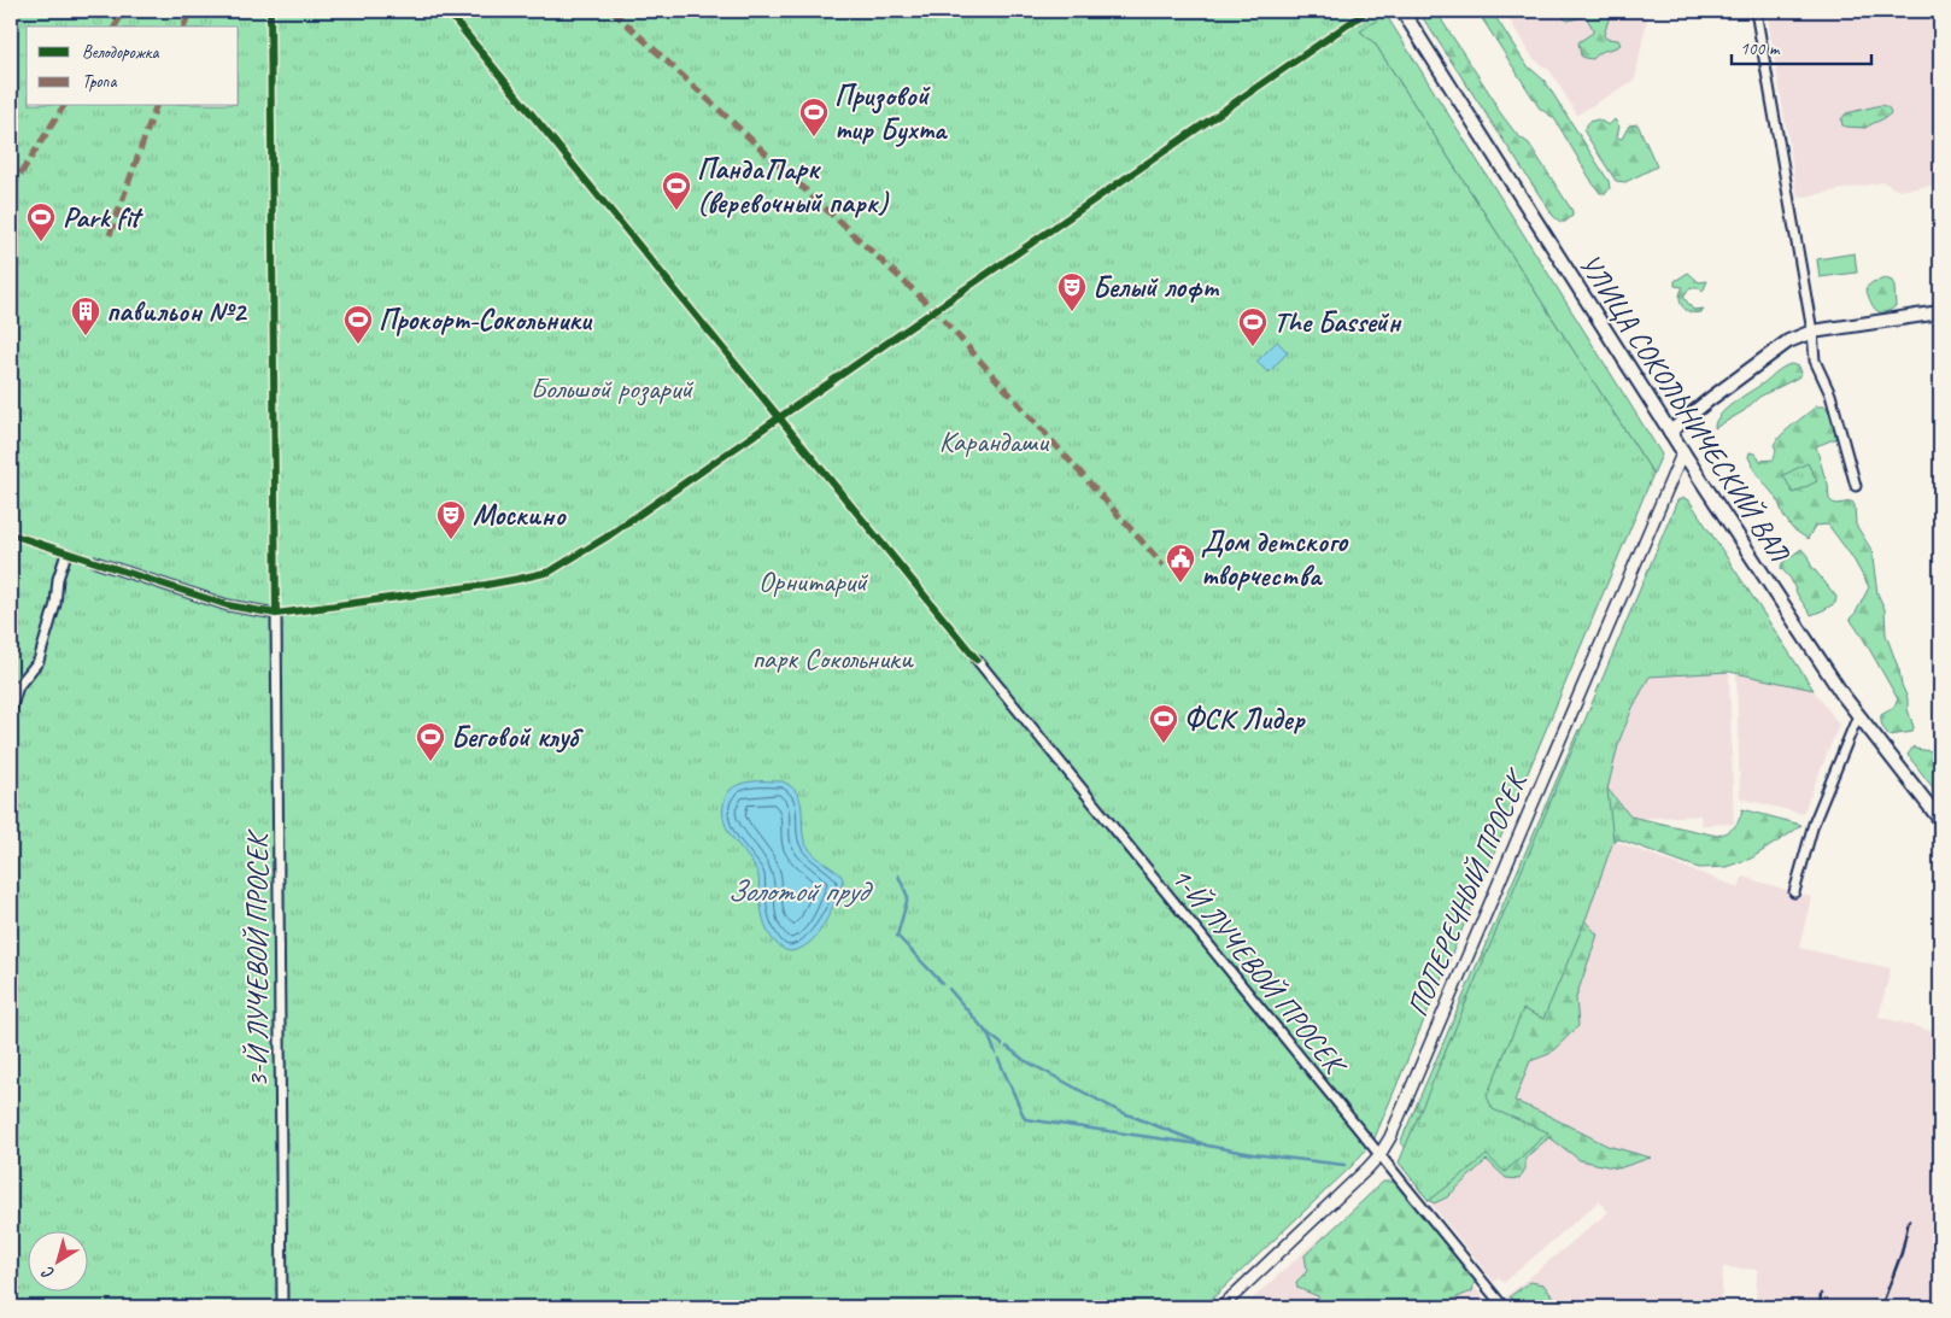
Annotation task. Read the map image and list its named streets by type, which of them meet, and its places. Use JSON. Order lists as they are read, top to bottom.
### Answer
{
  "streets": {
    "main road": ["УЛИЦА СОКОЛЬНИЧЕСКИЙ ВАЛ"],
    "street": ["ПОПЕРЕЧНЫЙ ПРОСЕК", "3-Й ЛУЧЕВОЙ ПРОСЕК", "1-Й ЛУЧЕВОЙ ПРОСЕК"]
  },
  "crossings": [
    ["УЛИЦА СОКОЛЬНИЧЕСКИЙ ВАЛ", "ПОПЕРЕЧНЫЙ ПРОСЕК"],
    ["ПОПЕРЕЧНЫЙ ПРОСЕК", "1-Й ЛУЧЕВОЙ ПРОСЕК"]
  ],
  "water": ["Золотой пруд"],
  "parks": [
    "Большой розарий",
    "Карандаши",
    "Орнитарий",
    "парк Сокольники"
  ],
  "places": {
    "sports": [
      "Призовой тир Бухта",
      "ПандаПарк (веревочный парк)",
      "Park fit",
      "Прокорт-Сокольники",
      "The Баssейн",
      "ФСК Лидер",
      "Беговой клуб"
    ],
    "theatre": ["Белый лофт", "Москино"],
    "building": ["павильон №2"],
    "public building": ["Дом детского творчества"]
  },
  "legend": ["Велодорожка", "Тропа"],
  "scale_bar": "100 m",
  "north": "bottom left"
}
